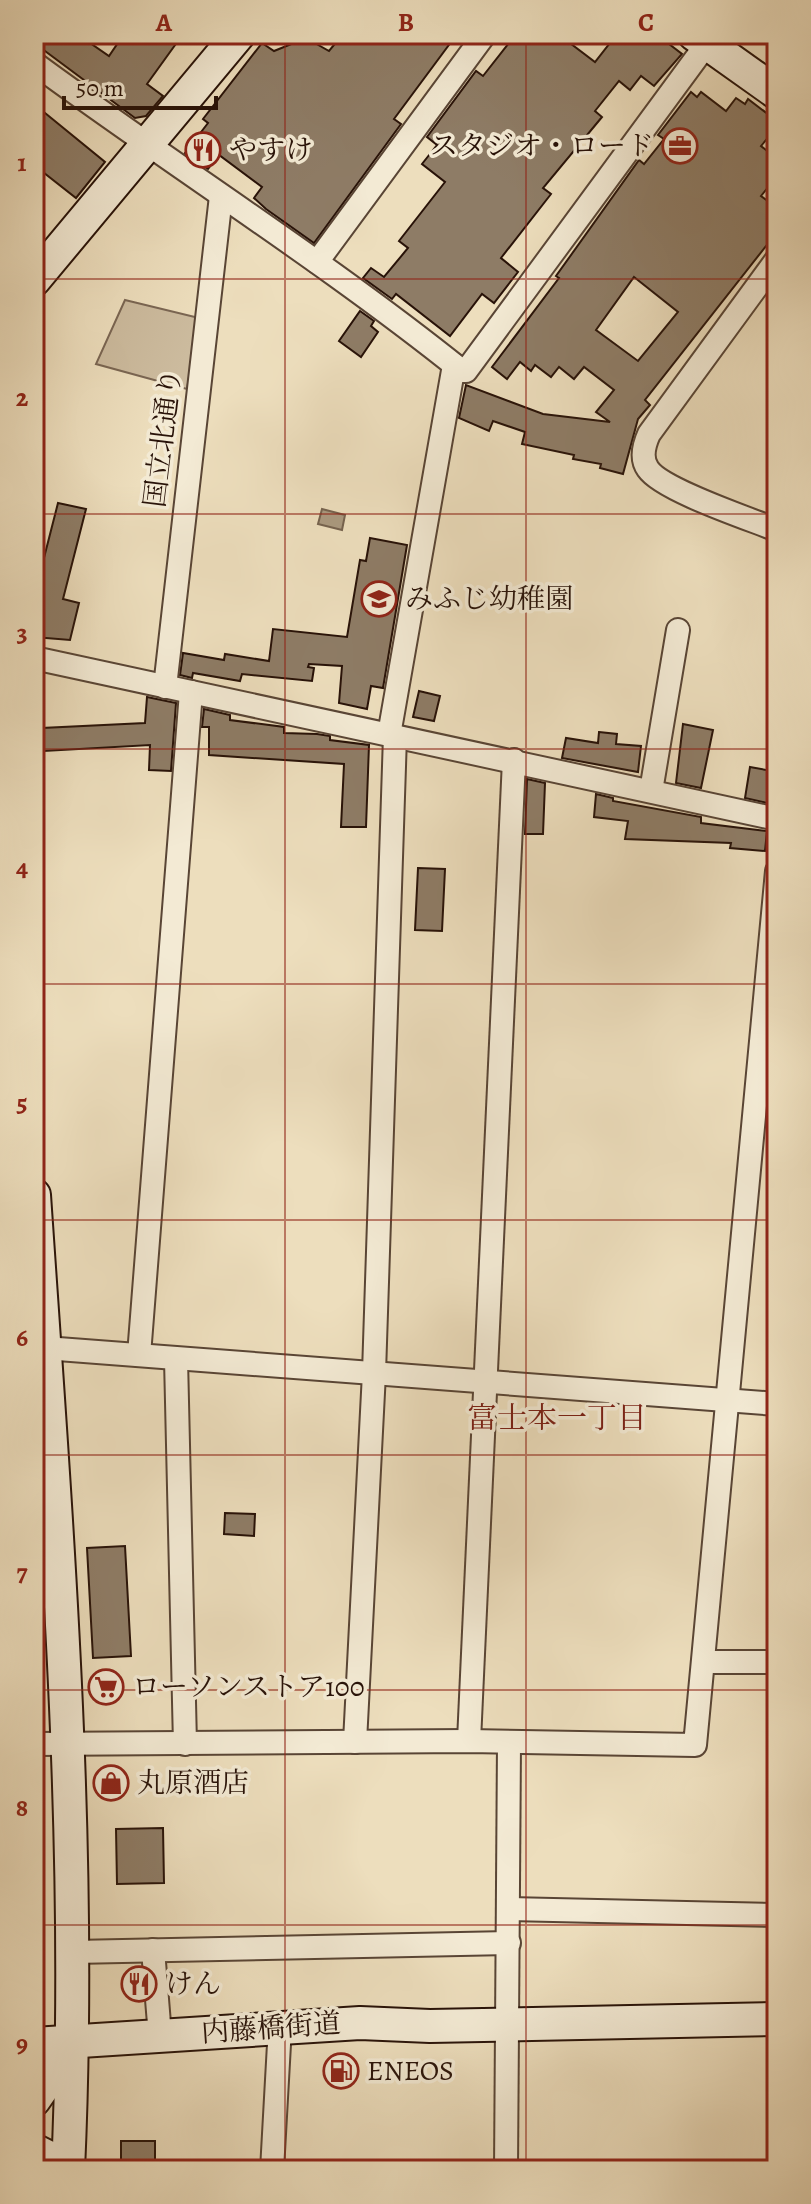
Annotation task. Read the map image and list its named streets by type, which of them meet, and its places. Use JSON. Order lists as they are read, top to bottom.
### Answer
{
  "streets": {
    "main road": ["内藤橋街道"],
    "street": ["国立北通り"]
  },
  "districts": ["富士本一丁目"],
  "places": {
    "office": ["スタジオ・ロード"],
    "restaurant": ["やすけ", "けん"],
    "school or university": ["みふじ幼稚園"],
    "supermarket": ["ローソンストア100"],
    "shop": ["丸原酒店"],
    "fuel station": ["ENEOS"]
  },
  "scale_bar": "50 m",
  "grid": {
    "columns": ["A", "B", "C"],
    "rows": [
      "1",
      "2",
      "3",
      "4",
      "5",
      "6",
      "7",
      "8",
      "9"
    ]
  }
}
